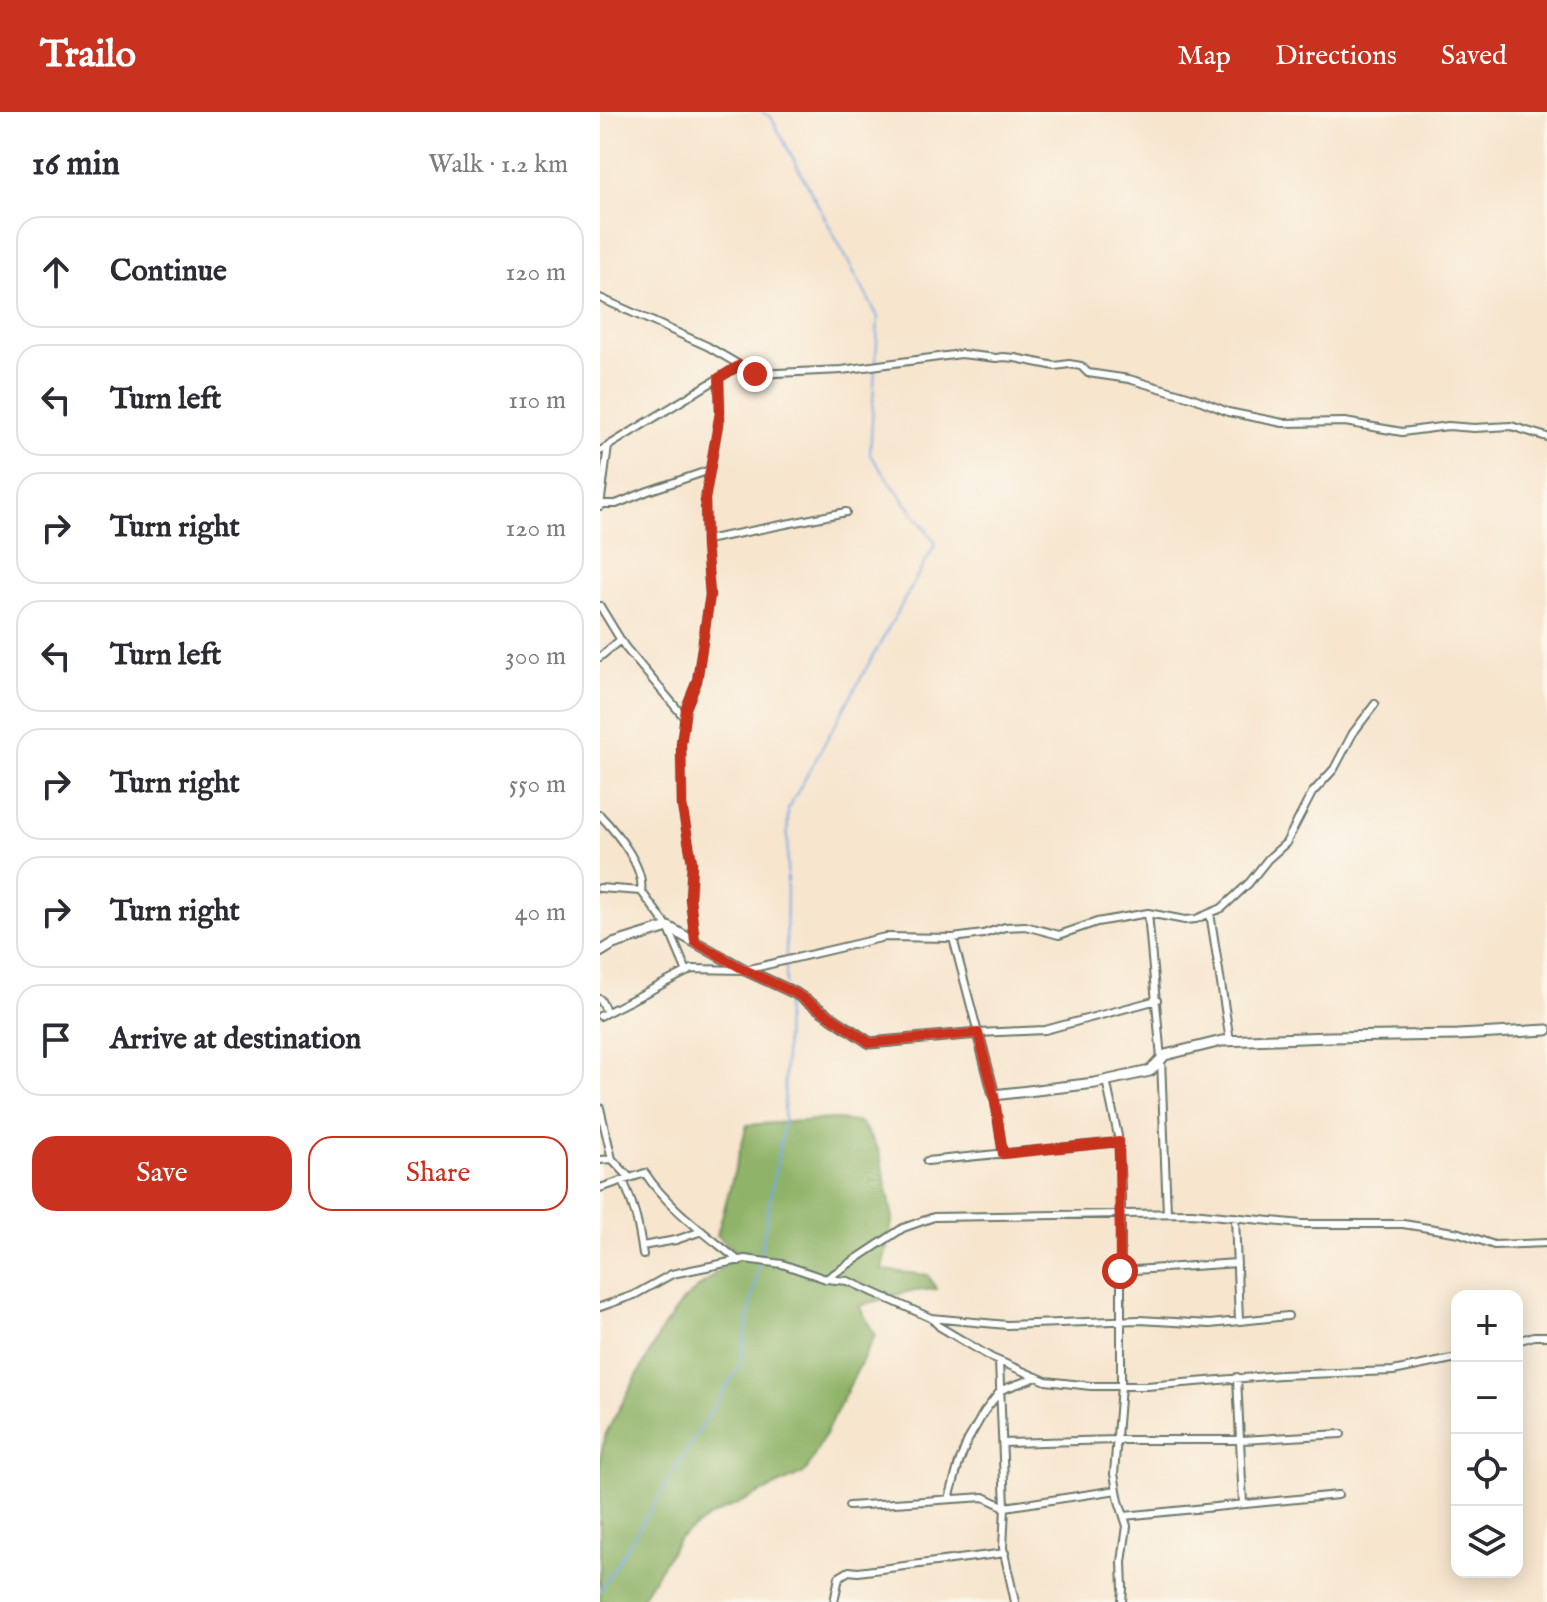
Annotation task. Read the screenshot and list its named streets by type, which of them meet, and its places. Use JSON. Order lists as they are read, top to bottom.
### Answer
{
  "page": {
    "header": "Trailo",
    "nav": ["Map", "Directions", "Saved"],
    "heading": ["16 min", "Walk · 1.2 km"],
    "list": [
      ["Continue", "120 m"],
      ["Turn left", "110 m"],
      ["Turn right", "120 m"],
      ["Turn left", "300 m"],
      ["Turn right", "550 m"],
      ["Turn right", "40 m"],
      "Arrive at destination"
    ],
    "buttons": ["Save", "Share"],
    "map_buttons": ["+", "−"]
  }
}
